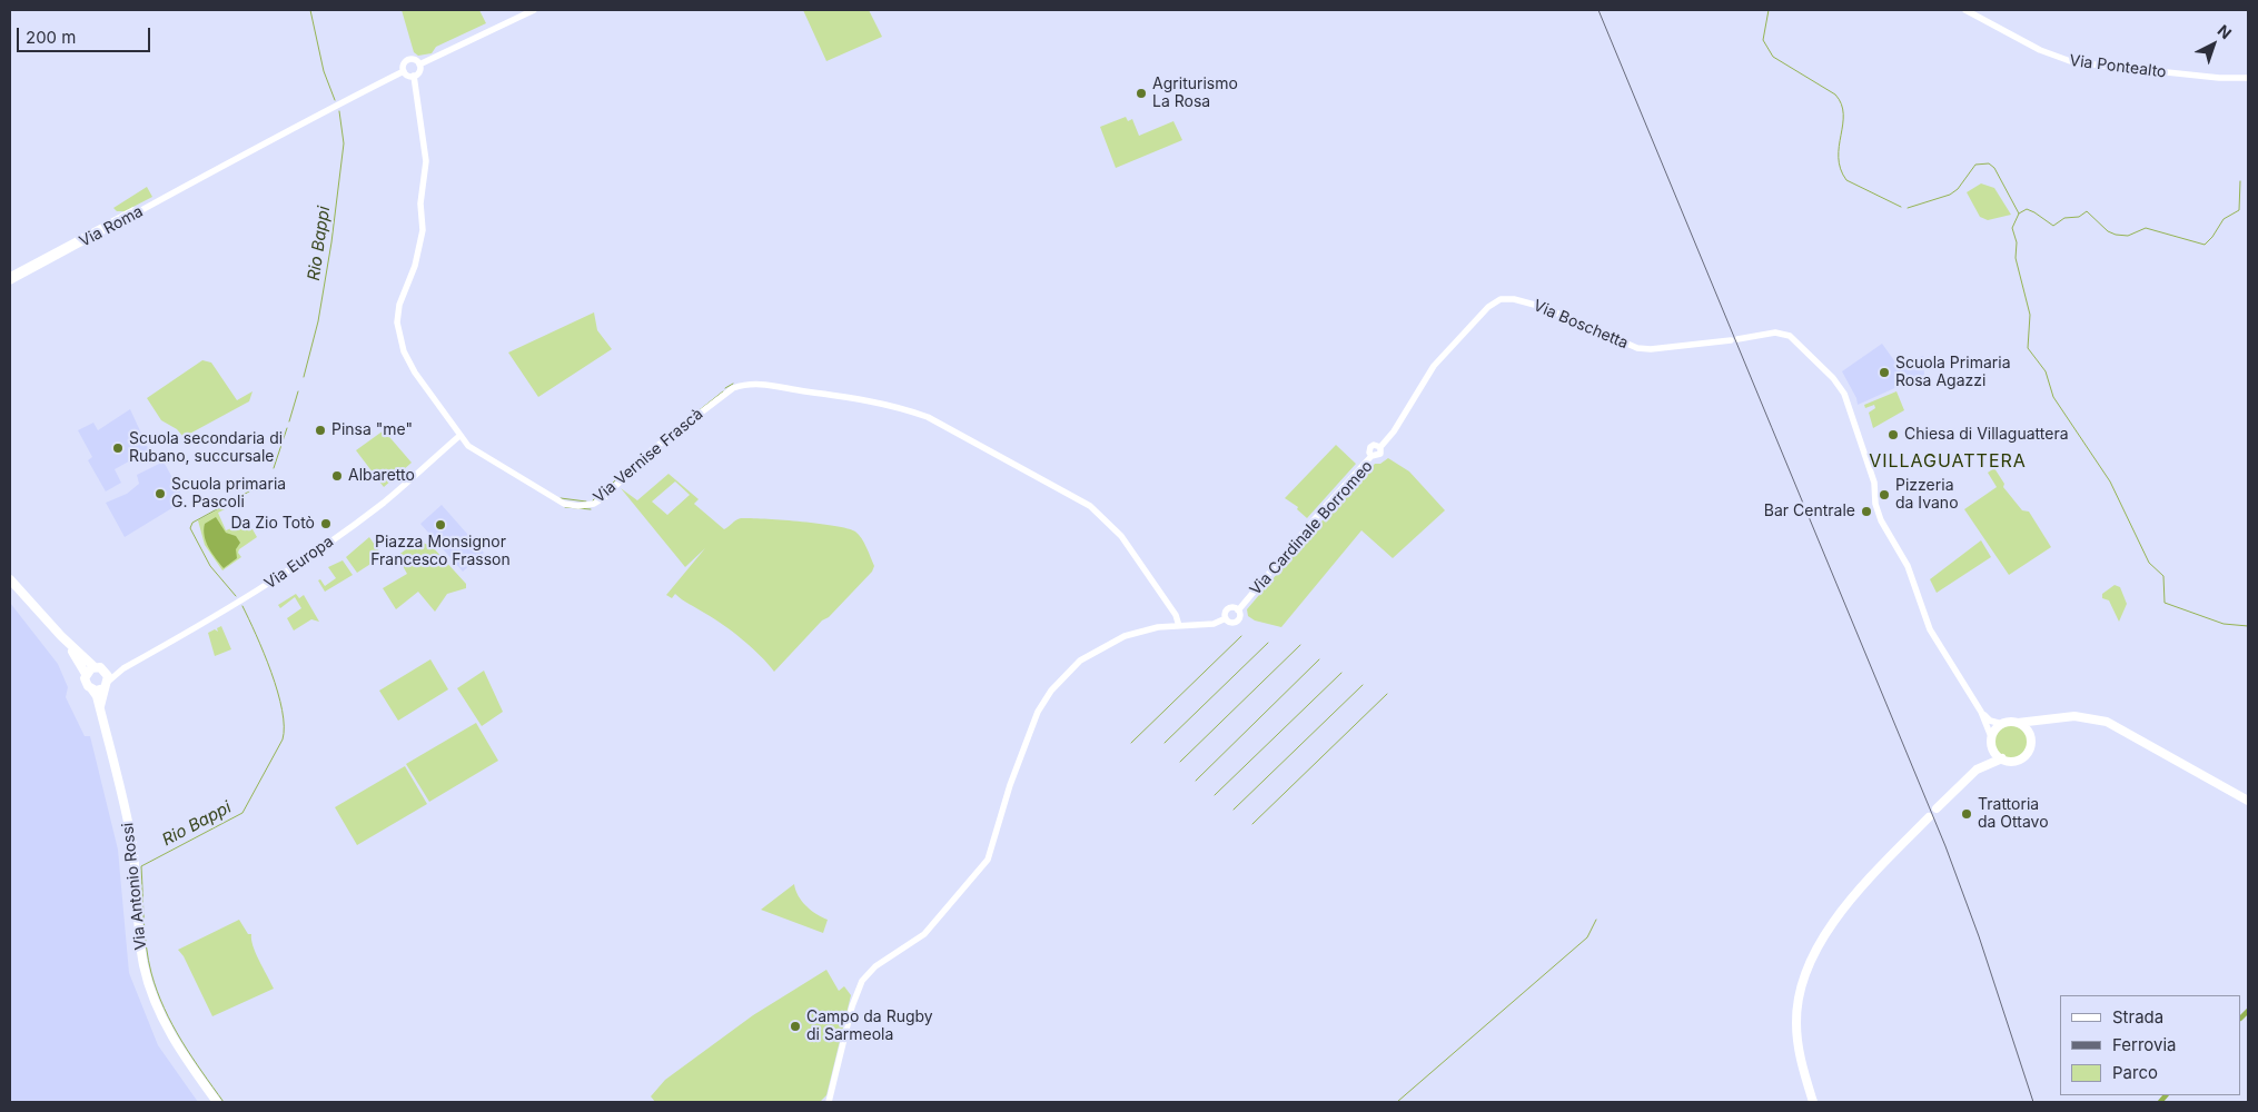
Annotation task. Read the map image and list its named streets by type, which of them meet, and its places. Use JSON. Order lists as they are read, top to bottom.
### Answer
{
  "streets": {
    "main road": ["Via Antonio Rossi"],
    "street": [
      "Via Pontealto",
      "Via Roma",
      "Via Boschetta",
      "Via Vernise Frascà",
      "Via Cardinale Borromeo",
      "Via Europa"
    ]
  },
  "crossings": [
    ["Via Roma", "Via Vernise Frascà"],
    ["Via Boschetta", "Via Cardinale Borromeo"],
    ["Via Vernise Frascà", "Via Cardinale Borromeo"],
    ["Via Vernise Frascà", "Via Europa"],
    ["Via Europa", "Via Antonio Rossi"]
  ],
  "districts": ["VILLAGUATTERA"],
  "water": ["Rio Bappi"],
  "places": [
    "Agriturismo La Rosa",
    "Scuola Primaria Rosa Agazzi",
    "Pinsa \"me\"",
    "Chiesa di Villaguattera",
    "Scuola secondaria di Rubano, succursale",
    "Albaretto",
    "Scuola primaria G. Pascoli",
    "Pizzeria da Ivano",
    "Bar Centrale",
    "Da Zio Totò",
    "Piazza Monsignor Francesco Frasson",
    "Trattoria da Ottavo",
    "Campo da Rugby di Sarmeola"
  ],
  "legend": ["Strada", "Ferrovia", "Parco"],
  "scale_bar": "200 m",
  "north": "top right"
}
